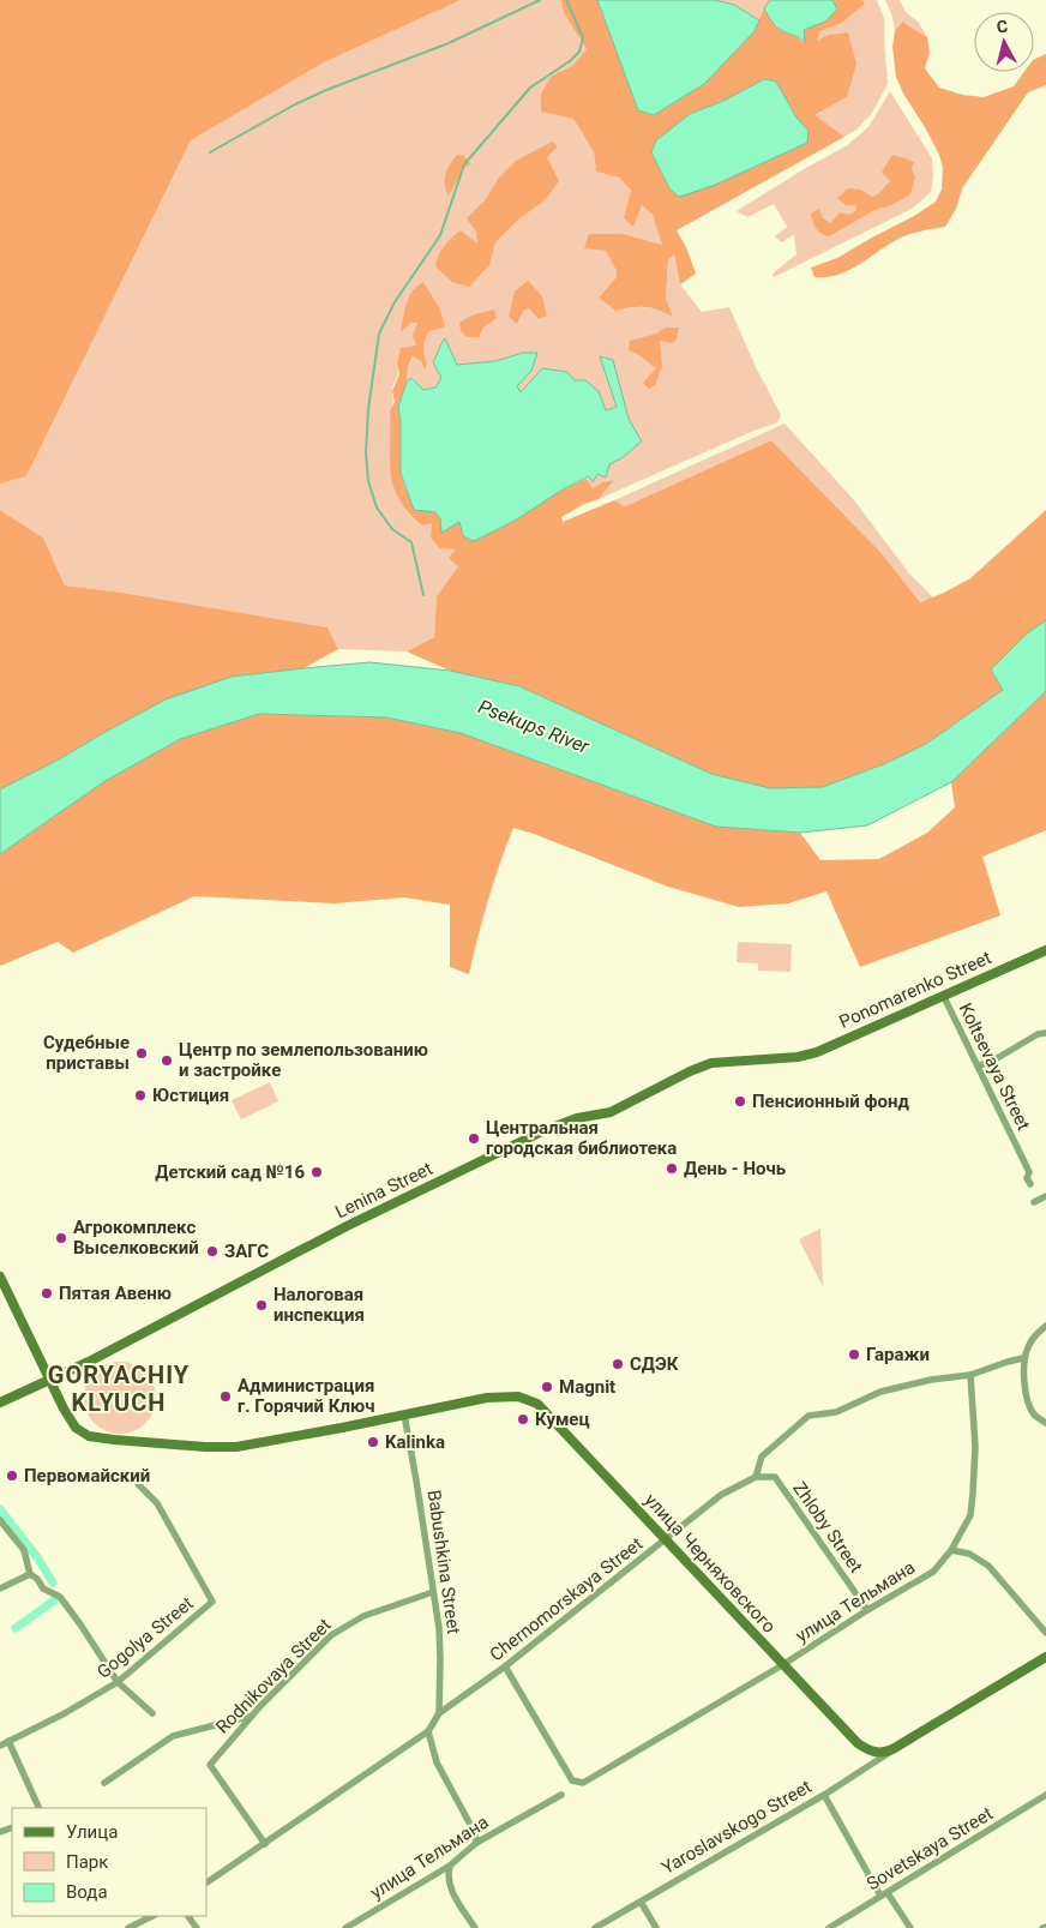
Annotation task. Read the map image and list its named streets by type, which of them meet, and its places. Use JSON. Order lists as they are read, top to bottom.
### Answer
{
  "streets": {
    "street": [
      "Ponomarenko Street",
      "Koltsevaya Street",
      "Lenina Street",
      "Zhloby Street",
      "Babushkina Street",
      "улица Черняховского",
      "Chernomorskaya Street",
      "улица Тельмана",
      "Gogolya Street",
      "Rodnikovaya Street",
      "Yaroslavskogo Street",
      "Sovetskaya Street"
    ]
  },
  "crossings": [
    ["Ponomarenko Street", "Koltsevaya Street"],
    ["Ponomarenko Street", "Lenina Street"],
    ["Zhloby Street", "Chernomorskaya Street"],
    ["Zhloby Street", "улица Тельмана"],
    ["Babushkina Street", "улица Черняховского"],
    ["Babushkina Street", "Chernomorskaya Street"],
    ["Babushkina Street", "Rodnikovaya Street"],
    ["улица Черняховского", "Chernomorskaya Street"],
    ["улица Черняховского", "улица Тельмана"],
    ["улица Черняховского", "Yaroslavskogo Street"],
    ["Chernomorskaya Street", "улица Тельмана"],
    ["Chernomorskaya Street", "Rodnikovaya Street"]
  ],
  "districts": ["GORYACHIY KLYUCH"],
  "water": ["Psekups River"],
  "places": [
    "Судебные приставы",
    "Центр по землепользованию и застройке",
    "Юстиция",
    "Пенсионный фонд",
    "Центральная городская библиотека",
    "День - Ночь",
    "Детский сад №16",
    "Агрокомплекс Выселковский",
    "ЗАГС",
    "Пятая Авеню",
    "Налоговая инспекция",
    "Гаражи",
    "СДЭК",
    "Magnit",
    "Администрация г. Горячий Ключ",
    "Кумец",
    "Kalinka",
    "Первомайский"
  ],
  "legend": ["Улица", "Парк", "Вода"],
  "north": "top"
}
